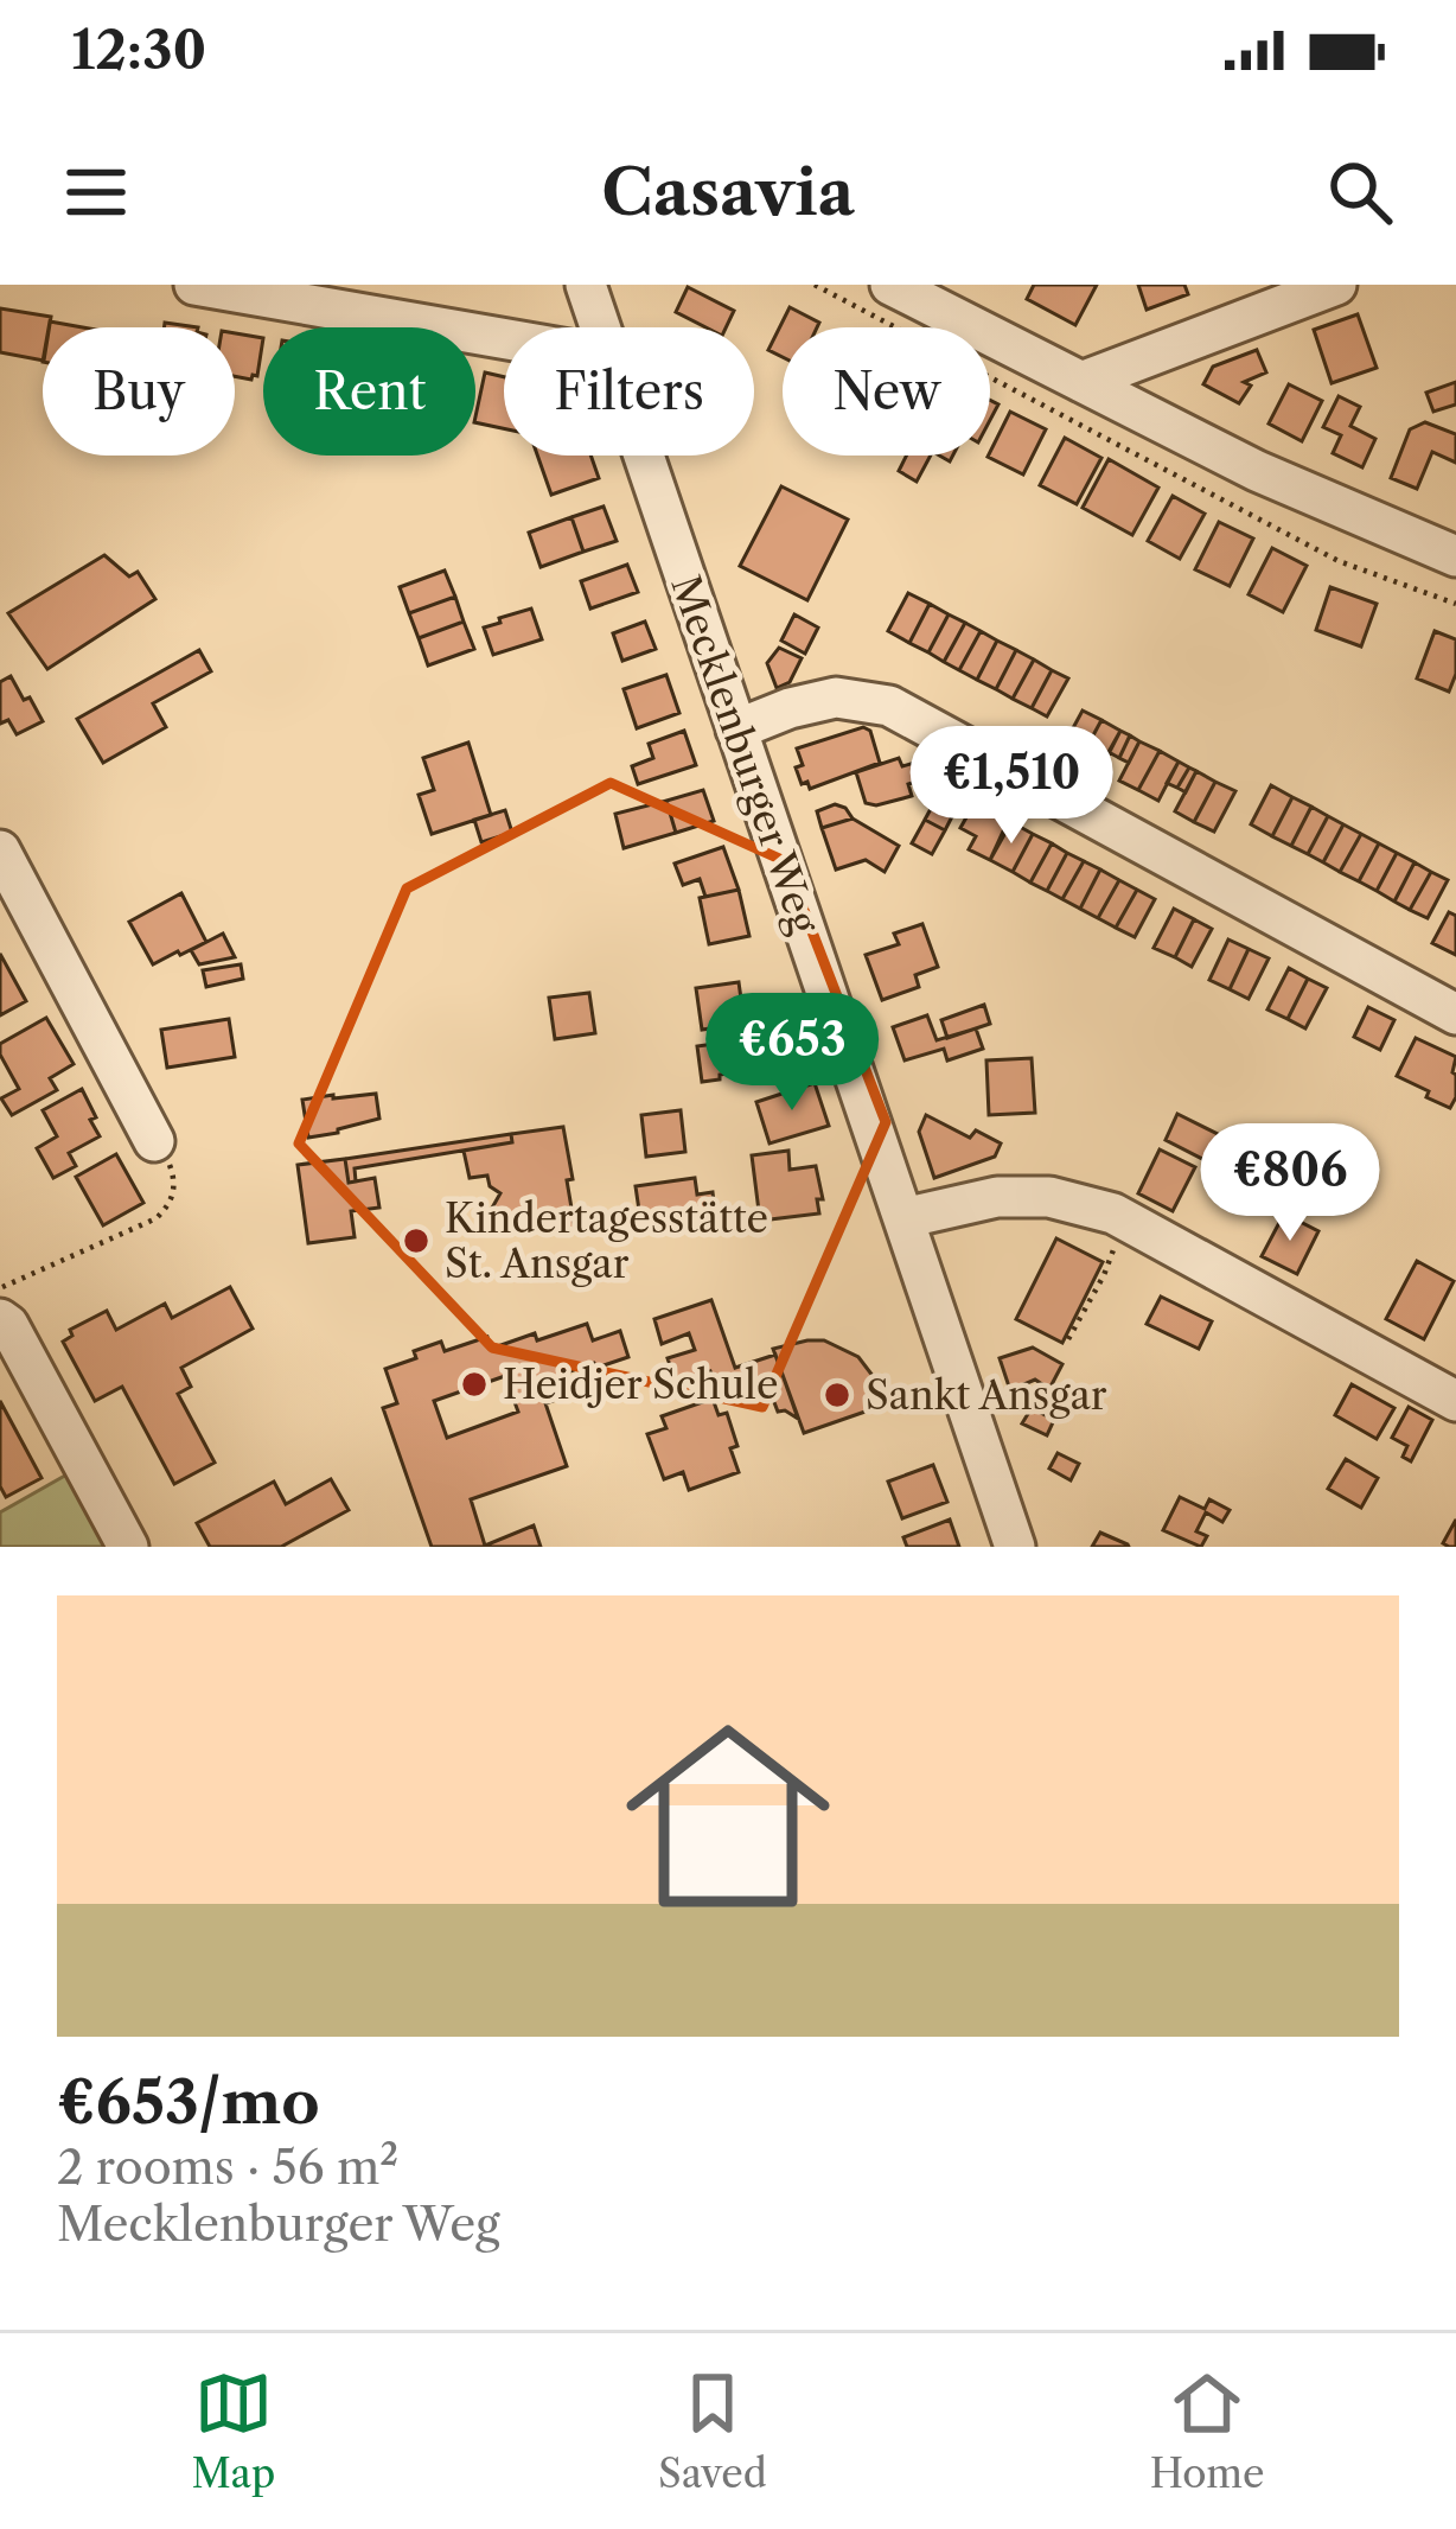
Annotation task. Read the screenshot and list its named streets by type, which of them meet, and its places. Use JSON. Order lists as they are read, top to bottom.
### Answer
{
  "streets": {
    "street": ["Mecklenburger Weg"]
  },
  "places": ["Kindertagesstätte St. Ansgar", "Heidjer Schule", "Sankt Ansgar"],
  "page": {
    "status": "12:30",
    "header": "Casavia",
    "chip": [
      "Buy",
      "Rent",
      "Filters",
      "New"
    ],
    "price": ["€1,510", "€653", "€806"],
    "list": [
      {
        "name": "€653/mo",
        "note": "2 rooms · 56 m² · Mecklenburger Weg"
      }
    ],
    "tabs": ["Map", "Saved", "Home"]
  }
}
